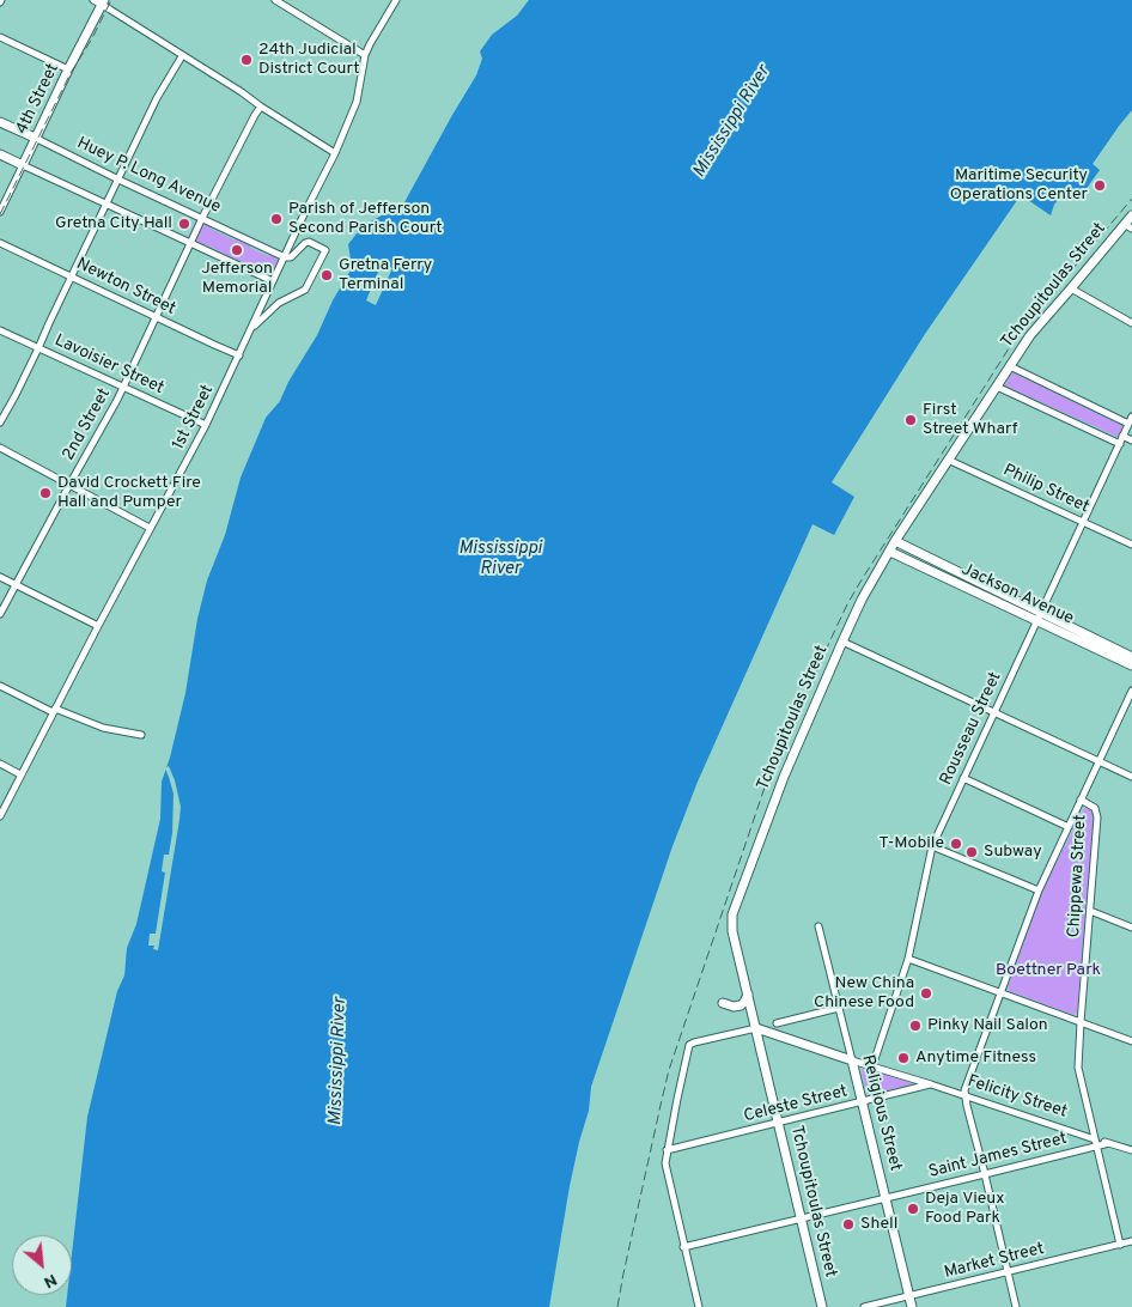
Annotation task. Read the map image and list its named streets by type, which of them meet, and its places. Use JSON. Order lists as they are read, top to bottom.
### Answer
{
  "streets": {
    "street": [
      "4th Street",
      "Huey P. Long Avenue",
      "Tchoupitoulas Street",
      "Newton Street",
      "Lavoisier Street",
      "1st Street",
      "2nd Street",
      "Philip Street",
      "Jackson Avenue",
      "Rousseau Street",
      "Chippewa Street",
      "Felicity Street",
      "Celeste Street",
      "Religious Street",
      "Saint James Street",
      "Market Street"
    ]
  },
  "crossings": [
    ["4th Street", "Huey P. Long Avenue"],
    ["Huey P. Long Avenue", "1st Street"],
    ["Huey P. Long Avenue", "2nd Street"],
    ["Tchoupitoulas Street", "Philip Street"],
    ["Tchoupitoulas Street", "Jackson Avenue"],
    ["Tchoupitoulas Street", "Felicity Street"],
    ["Tchoupitoulas Street", "Celeste Street"],
    ["Tchoupitoulas Street", "Saint James Street"],
    ["Newton Street", "1st Street"],
    ["Newton Street", "2nd Street"],
    ["Lavoisier Street", "1st Street"],
    ["Lavoisier Street", "2nd Street"],
    ["Philip Street", "Rousseau Street"],
    ["Jackson Avenue", "Rousseau Street"],
    ["Rousseau Street", "Felicity Street"],
    ["Chippewa Street", "Felicity Street"],
    ["Chippewa Street", "Saint James Street"],
    ["Chippewa Street", "Market Street"],
    ["Felicity Street", "Celeste Street"],
    ["Felicity Street", "Religious Street"],
    ["Felicity Street", "Saint James Street"],
    ["Celeste Street", "Religious Street"],
    ["Religious Street", "Saint James Street"],
    ["Religious Street", "Market Street"]
  ],
  "water": ["Mississippi River"],
  "parks": ["Boettner Park"],
  "places": [
    "24th Judicial District Court",
    "Maritime Security Operations Center",
    "Parish of Jefferson Second Parish Court",
    "Gretna City Hall",
    "Jefferson Memorial",
    "Gretna Ferry Terminal",
    "First Street Wharf",
    "David Crockett Fire Hall and Pumper",
    "T-Mobile",
    "Subway",
    "New China Chinese Food",
    "Pinky Nail Salon",
    "Anytime Fitness",
    "Deja Vieux Food Park",
    "Shell"
  ],
  "north": "bottom right"
}
